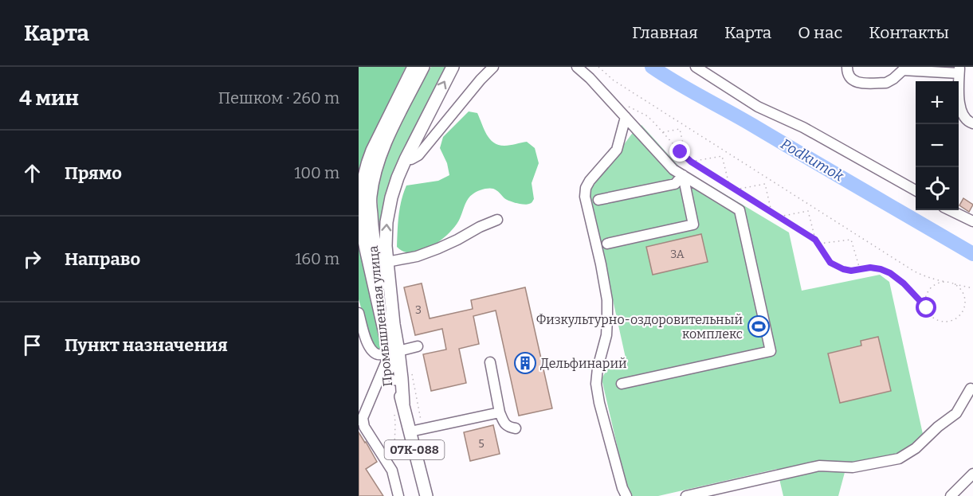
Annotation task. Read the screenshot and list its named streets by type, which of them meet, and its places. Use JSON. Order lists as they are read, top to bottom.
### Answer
{
  "streets": {
    "main road": ["Промышленная улица", "07К-088"]
  },
  "water": ["Podkumok"],
  "places": {
    "sports": ["Физкультурно-оздоровительный комплекс"],
    "building": ["Дельфинарий"]
  },
  "house_numbers": ["3А", "3", "5"],
  "page": {
    "header": "Карта",
    "nav": [
      "Главная",
      "Карта",
      "О нас",
      "Контакты"
    ],
    "heading": ["4 мин", "Пешком · 260 m"],
    "map_buttons": ["+", "−"],
    "list": [
      ["Прямо", "100 m"],
      ["Направо", "160 m"],
      "Пункт назначения"
    ]
  }
}
